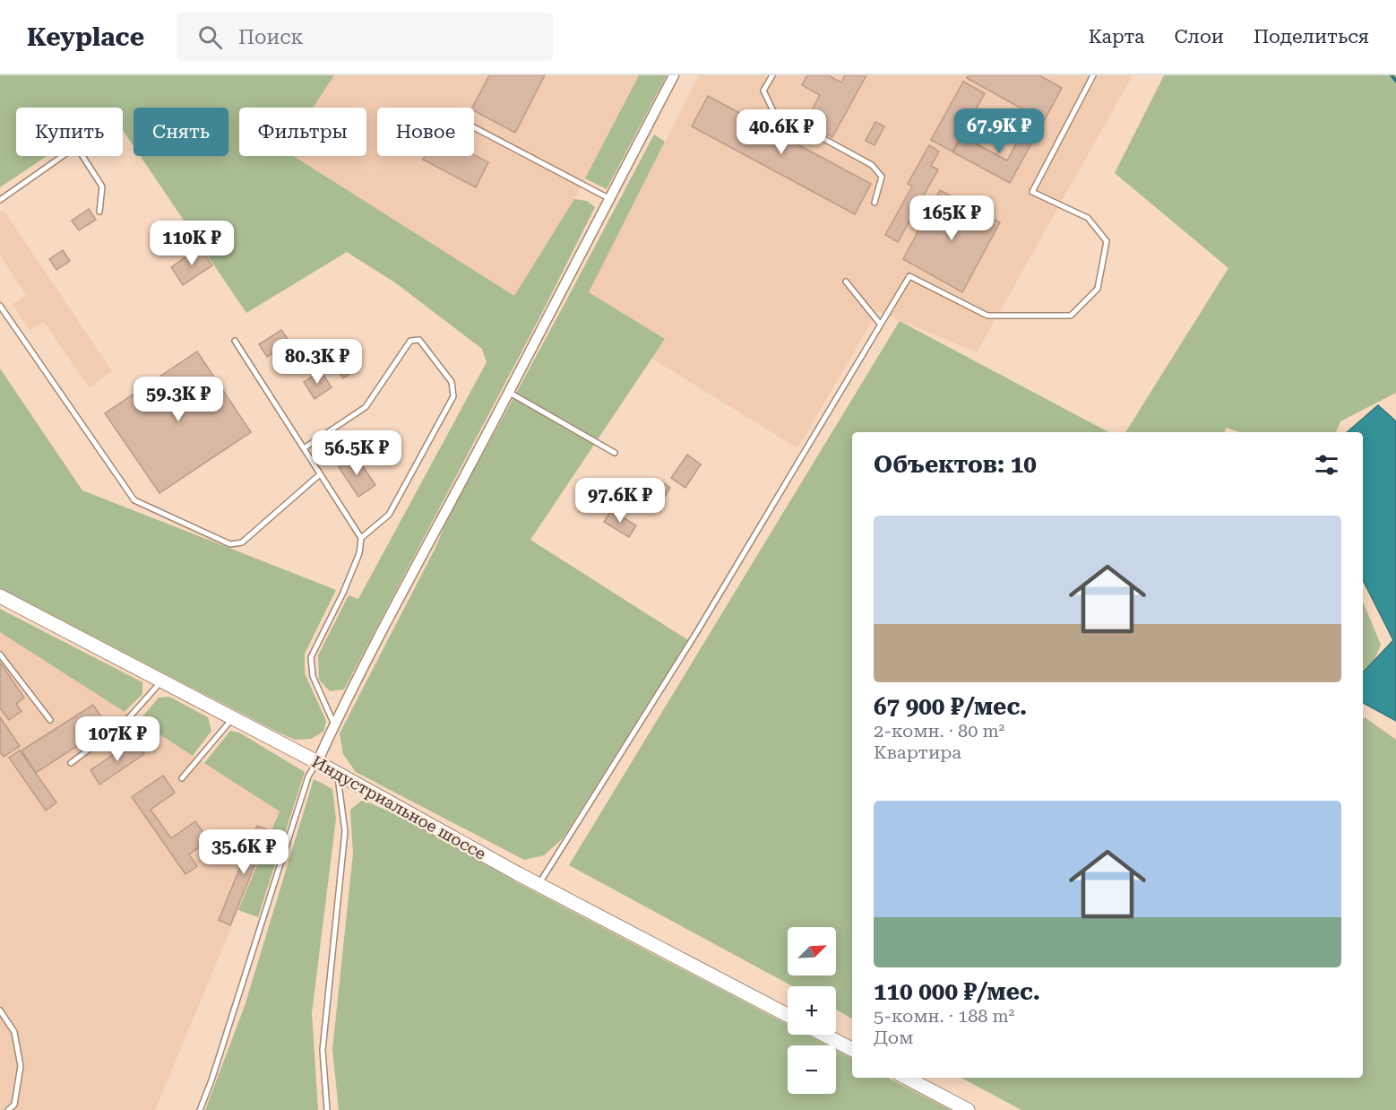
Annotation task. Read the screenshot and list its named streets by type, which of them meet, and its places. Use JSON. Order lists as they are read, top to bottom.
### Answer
{
  "streets": {
    "main road": ["Индустриальное шоссе"]
  },
  "north": "top right",
  "page": {
    "header": "Keyplace",
    "search": "Поиск",
    "nav": ["Карта", "Слои", "Поделиться"],
    "chip": [
      "Купить",
      "Снять",
      "Фильтры",
      "Новое"
    ],
    "price": [
      "67.9K ₽",
      "40.6K ₽",
      "165K ₽",
      "110K ₽",
      "80.3K ₽",
      "59.3K ₽",
      "56.5K ₽",
      "97.6K ₽",
      "107K ₽",
      "35.6K ₽"
    ],
    "heading": "Объектов: 10",
    "list": [
      {
        "name": "67 900 ₽/мес.",
        "note": "2-комн. · 80 m² · Квартира"
      },
      {
        "name": "110 000 ₽/мес.",
        "note": "5-комн. · 188 m² · Дом"
      }
    ],
    "map_buttons": ["+", "−"]
  }
}
